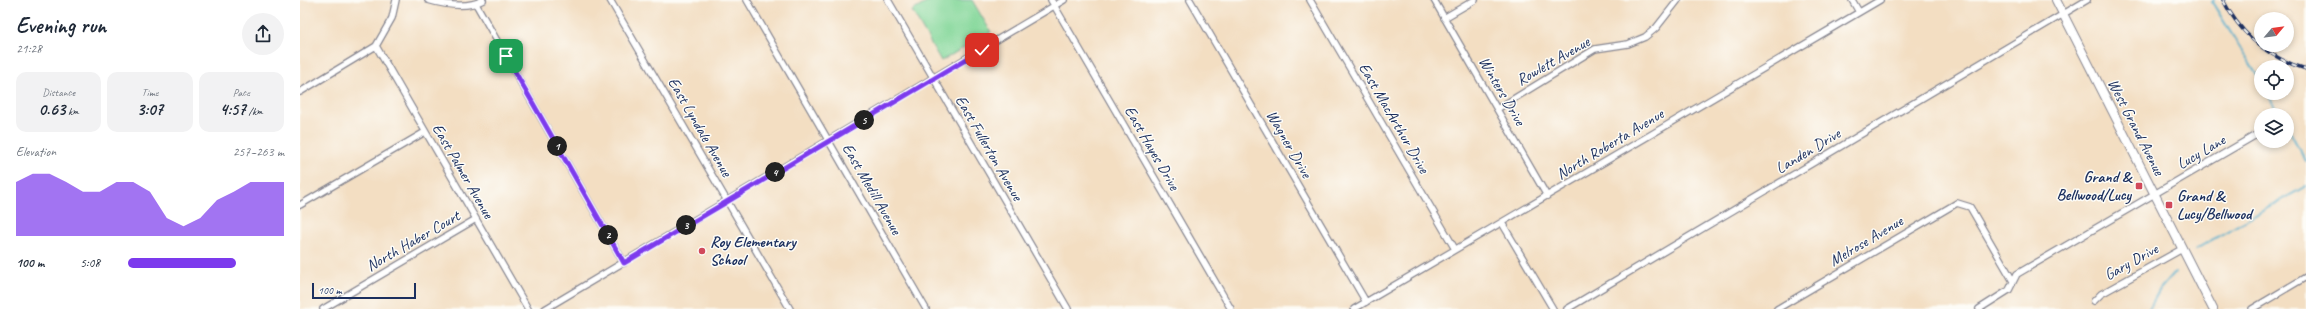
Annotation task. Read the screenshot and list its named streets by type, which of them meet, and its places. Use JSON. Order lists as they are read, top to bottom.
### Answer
{
  "streets": {
    "main road": ["West Grand Avenue"],
    "street": [
      "Rowlett Avenue",
      "Winters Drive",
      "East MacArthur Drive",
      "East Lyndale Avenue",
      "Wagner Drive",
      "North Roberta Avenue",
      "East Fullerton Avenue",
      "East Hayes Drive",
      "Landen Drive",
      "Lucy Lane",
      "East Palmer Avenue",
      "East Medill Avenue",
      "North Haber Court",
      "Melrose Avenue",
      "Gary Drive"
    ]
  },
  "crossings": [
    ["Rowlett Avenue", "Winters Drive"],
    ["Winters Drive", "North Roberta Avenue"],
    ["East MacArthur Drive", "North Roberta Avenue"],
    ["West Grand Avenue", "Landen Drive"],
    ["West Grand Avenue", "Lucy Lane"],
    ["West Grand Avenue", "Gary Drive"],
    ["Wagner Drive", "North Roberta Avenue"],
    ["Lucy Lane", "Melrose Avenue"],
    ["East Palmer Avenue", "North Haber Court"]
  ],
  "places": {
    "transit": ["Grand & Bellwood/Lucy", "Grand & Lucy/Bellwood"],
    "other": ["Roy Elementary School"]
  },
  "scale_bar": "100 m",
  "north": "top right",
  "page": {
    "heading": ["Evening run", "21:28"],
    "stats": [
      ["Distance", "0.63 km"],
      ["Time", "3:07"],
      ["Pace", "4:57 /km"]
    ],
    "pins": [
      "5",
      "1",
      "4",
      "3",
      "2"
    ],
    "chart": ["Elevation", "257–263 m"],
    "list": [
      {
        "name": "100 m",
        "note": "5:08"
      }
    ],
    "scale": "100 m"
  }
}
